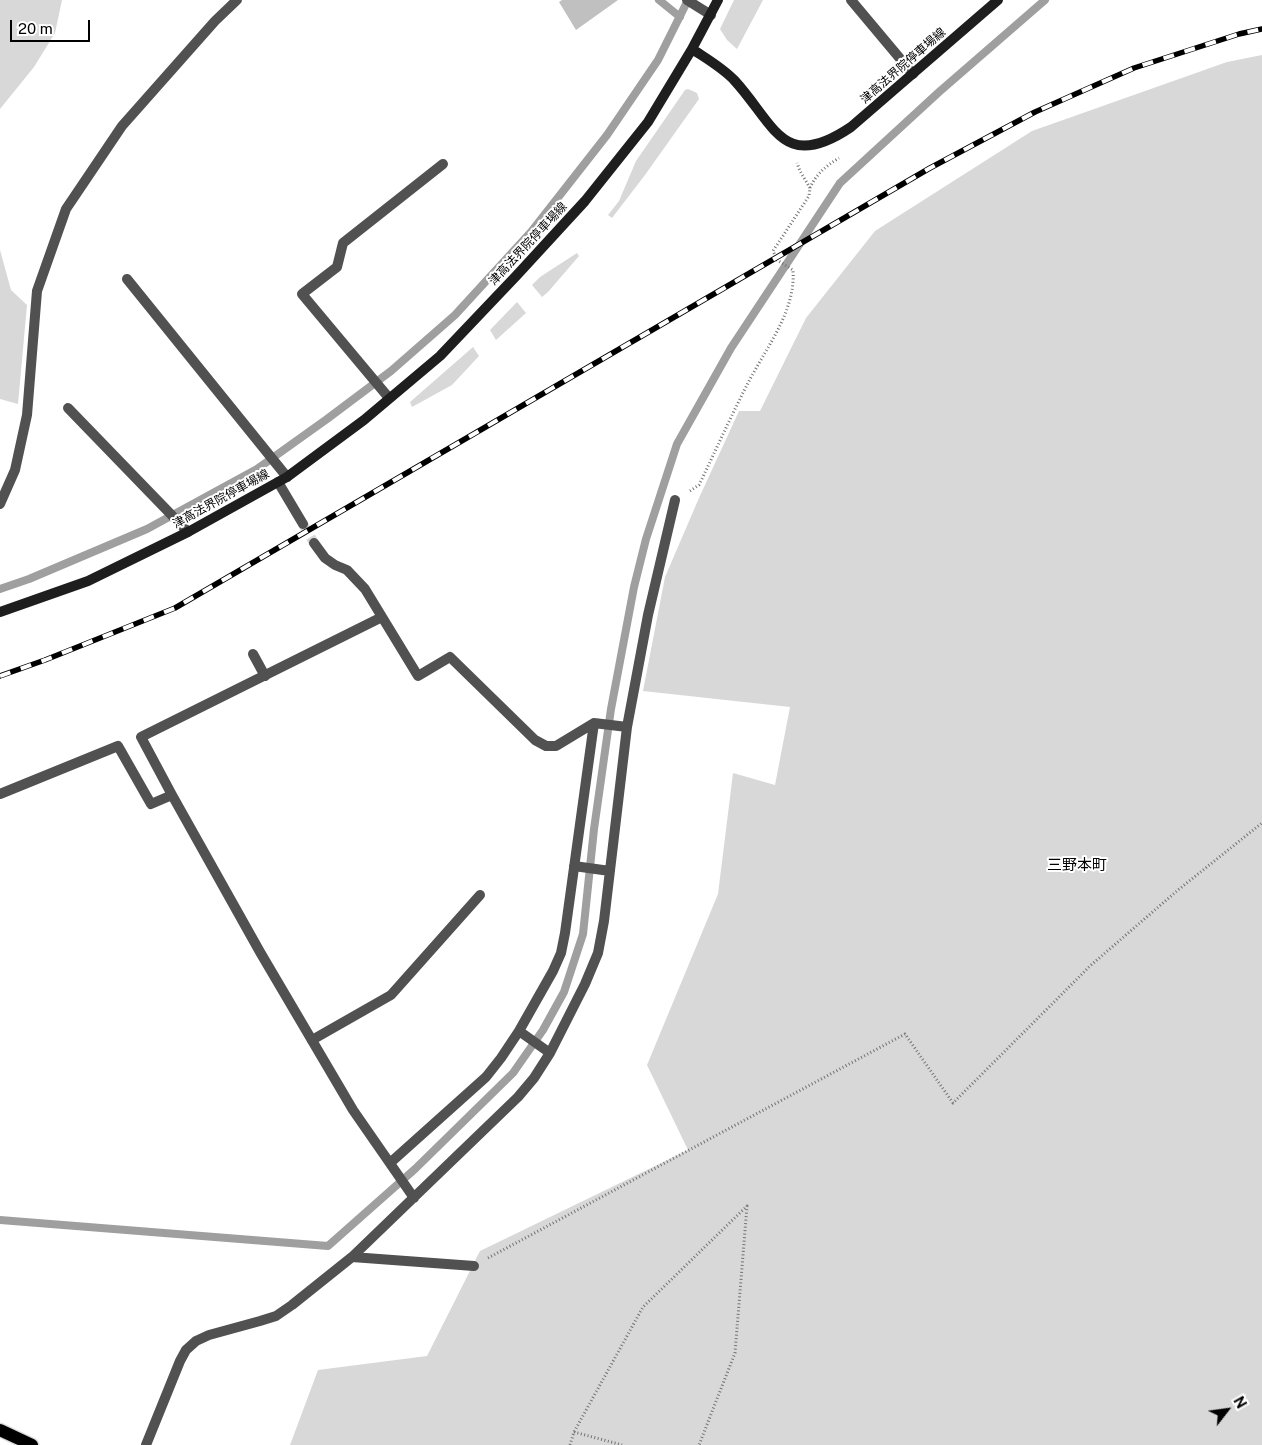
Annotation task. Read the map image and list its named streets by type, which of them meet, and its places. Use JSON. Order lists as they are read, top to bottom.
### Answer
{
  "streets": {
    "main road": ["津高法界院停車場線"]
  },
  "districts": ["三野本町"],
  "scale_bar": "20 m",
  "north": "top right"
}
